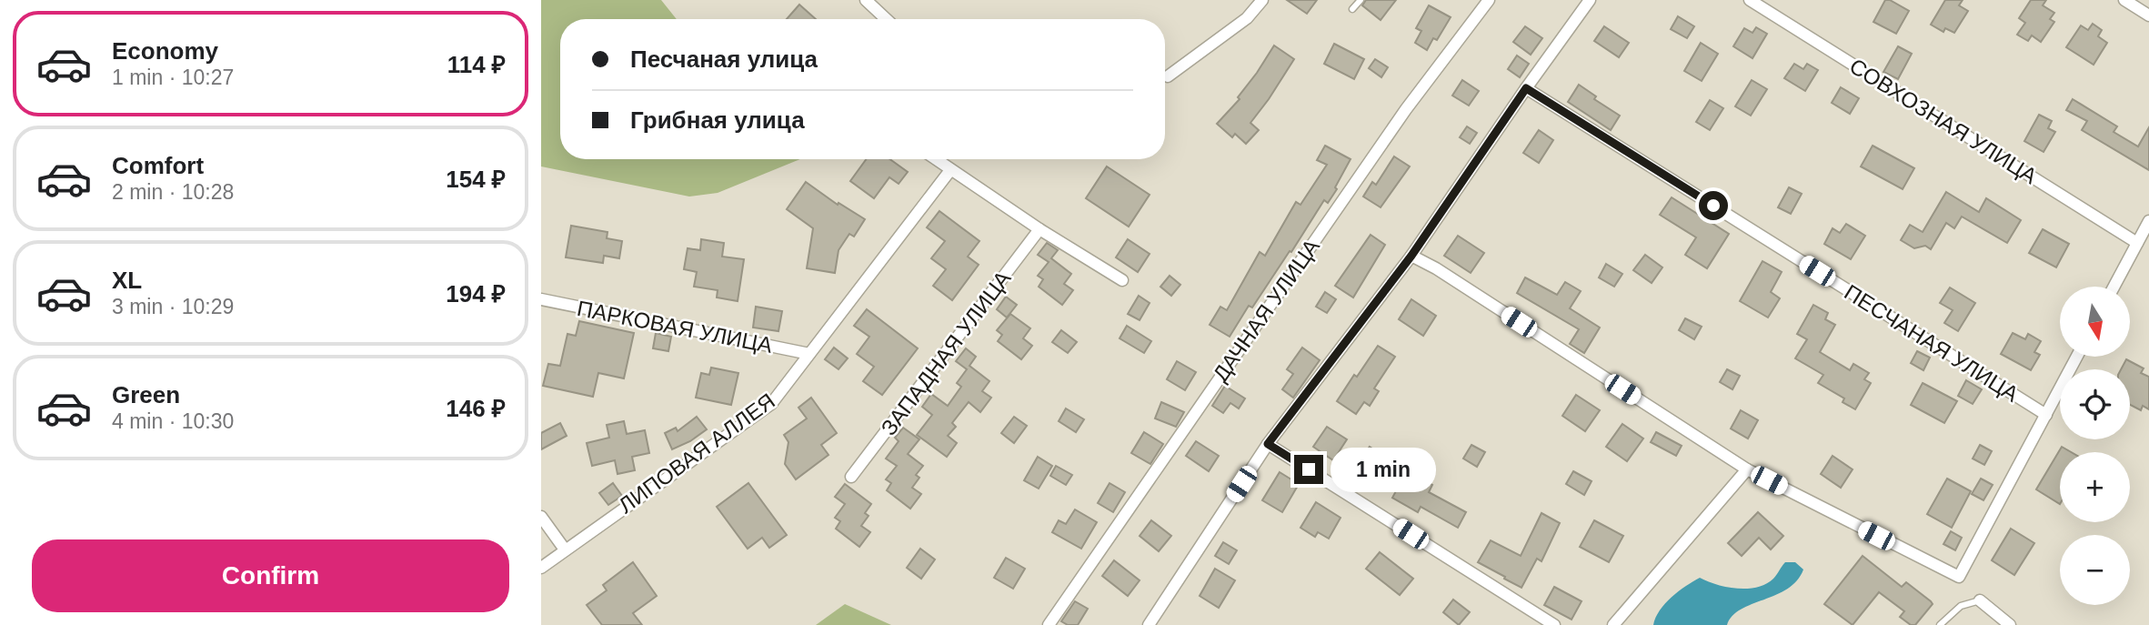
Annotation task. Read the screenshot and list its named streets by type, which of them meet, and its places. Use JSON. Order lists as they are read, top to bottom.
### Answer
{
  "streets": {
    "street": [
      "СОВХОЗНАЯ УЛИЦА",
      "ДАЧНАЯ УЛИЦА",
      "ПАРКОВАЯ УЛИЦА",
      "ПЕСЧАНАЯ УЛИЦА",
      "ЗАПАДНАЯ УЛИЦА",
      "ЛИПОВАЯ АЛЛЕЯ"
    ]
  },
  "crossings": [
    ["ПАРКОВАЯ УЛИЦА", "ЛИПОВАЯ АЛЛЕЯ"]
  ],
  "north": "bottom",
  "page": {
    "list": [
      {
        "name": "Economy",
        "note": "1 min · 10:27",
        "value": "114 ₽"
      },
      {
        "name": "Comfort",
        "note": "2 min · 10:28",
        "value": "154 ₽"
      },
      {
        "name": "XL",
        "note": "3 min · 10:29",
        "value": "194 ₽"
      },
      {
        "name": "Green",
        "note": "4 min · 10:30",
        "value": "146 ₽"
      }
    ],
    "banner": ["Песчаная улица", "Грибная улица"],
    "map_buttons": ["+", "−"],
    "bubble": "1 min",
    "buttons": "Confirm"
  }
}
